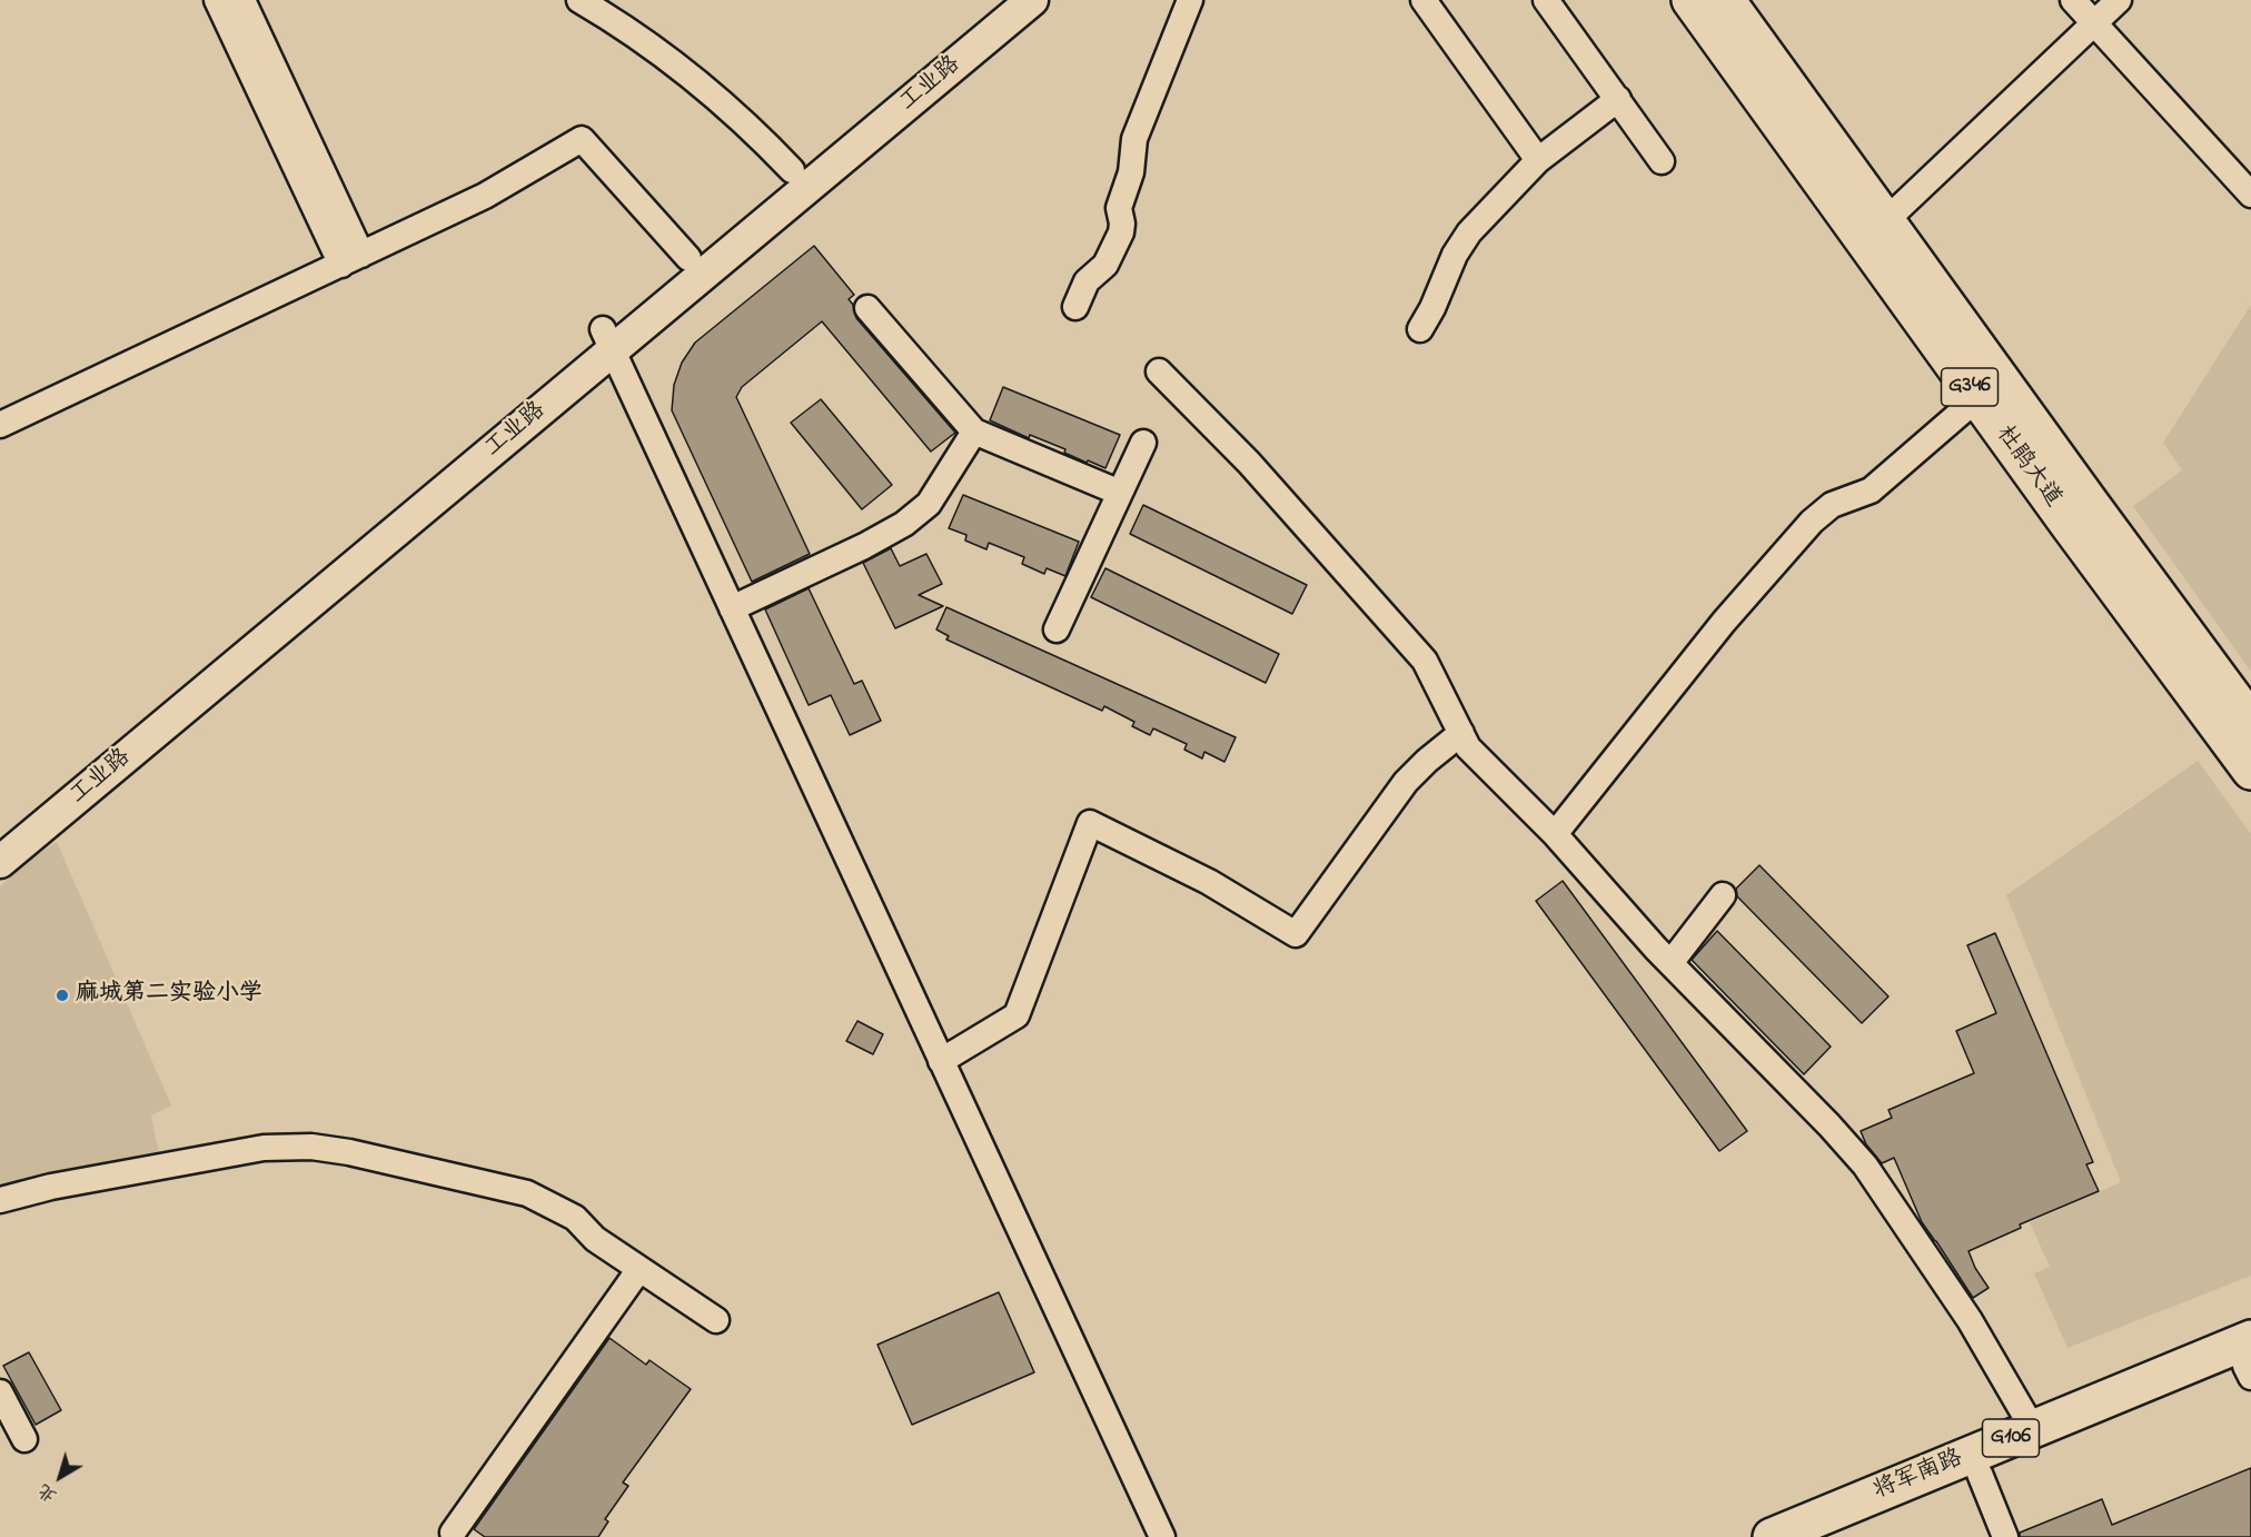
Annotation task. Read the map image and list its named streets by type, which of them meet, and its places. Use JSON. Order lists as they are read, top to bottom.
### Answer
{
  "streets": {
    "highway": [
      "G346",
      "杜鹃大道",
      "G106",
      "将军南路"
    ],
    "main road": ["工业路"]
  },
  "places": ["麻城第二实验小学"],
  "north": "bottom left"
}
